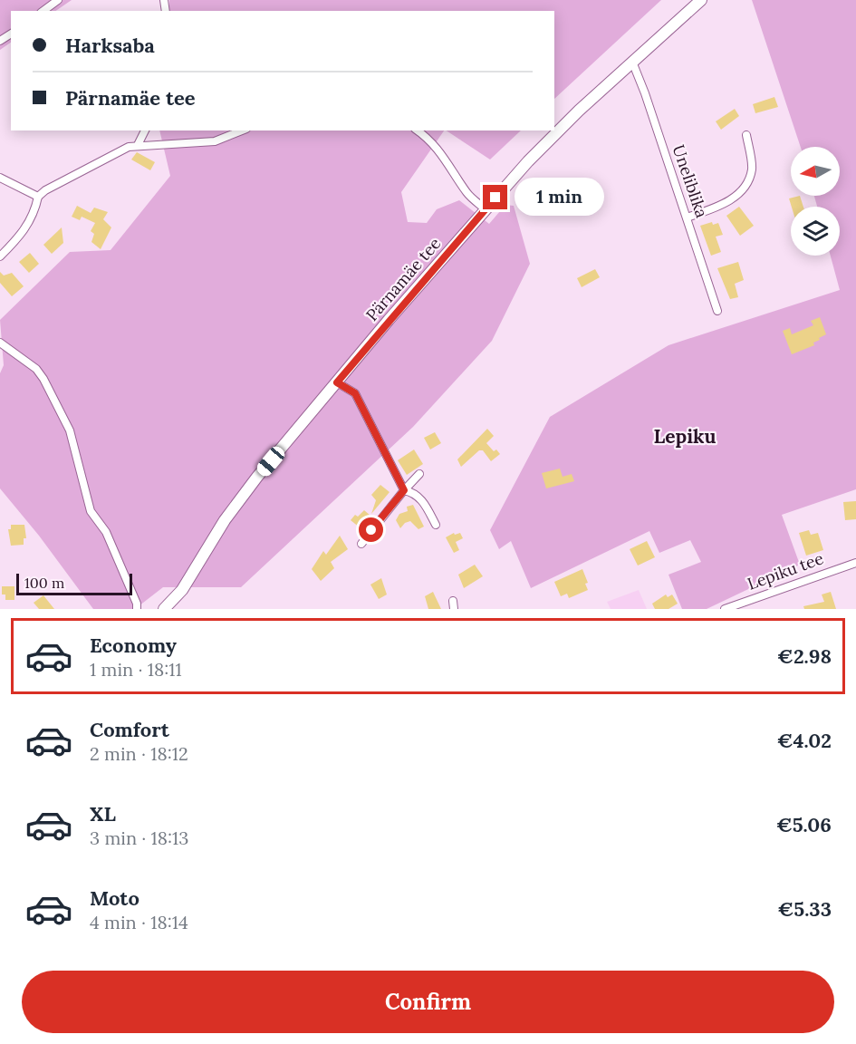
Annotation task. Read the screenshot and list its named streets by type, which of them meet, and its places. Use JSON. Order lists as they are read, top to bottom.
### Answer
{
  "streets": {
    "main road": ["Pärnamäe tee"],
    "street": ["Uneliblika", "Lepiku tee"]
  },
  "crossings": [
    ["Uneliblika", "Pärnamäe tee"]
  ],
  "districts": ["Lepiku"],
  "scale_bar": "100 m",
  "north": "left",
  "page": {
    "banner": ["Harksaba", "Pärnamäe tee"],
    "bubble": "1 min",
    "scale": "100 m",
    "list": [
      {
        "name": "Economy",
        "note": "1 min · 18:11",
        "value": "€2.98"
      },
      {
        "name": "Comfort",
        "note": "2 min · 18:12",
        "value": "€4.02"
      },
      {
        "name": "XL",
        "note": "3 min · 18:13",
        "value": "€5.06"
      },
      {
        "name": "Moto",
        "note": "4 min · 18:14",
        "value": "€5.33"
      }
    ],
    "buttons": "Confirm"
  }
}
